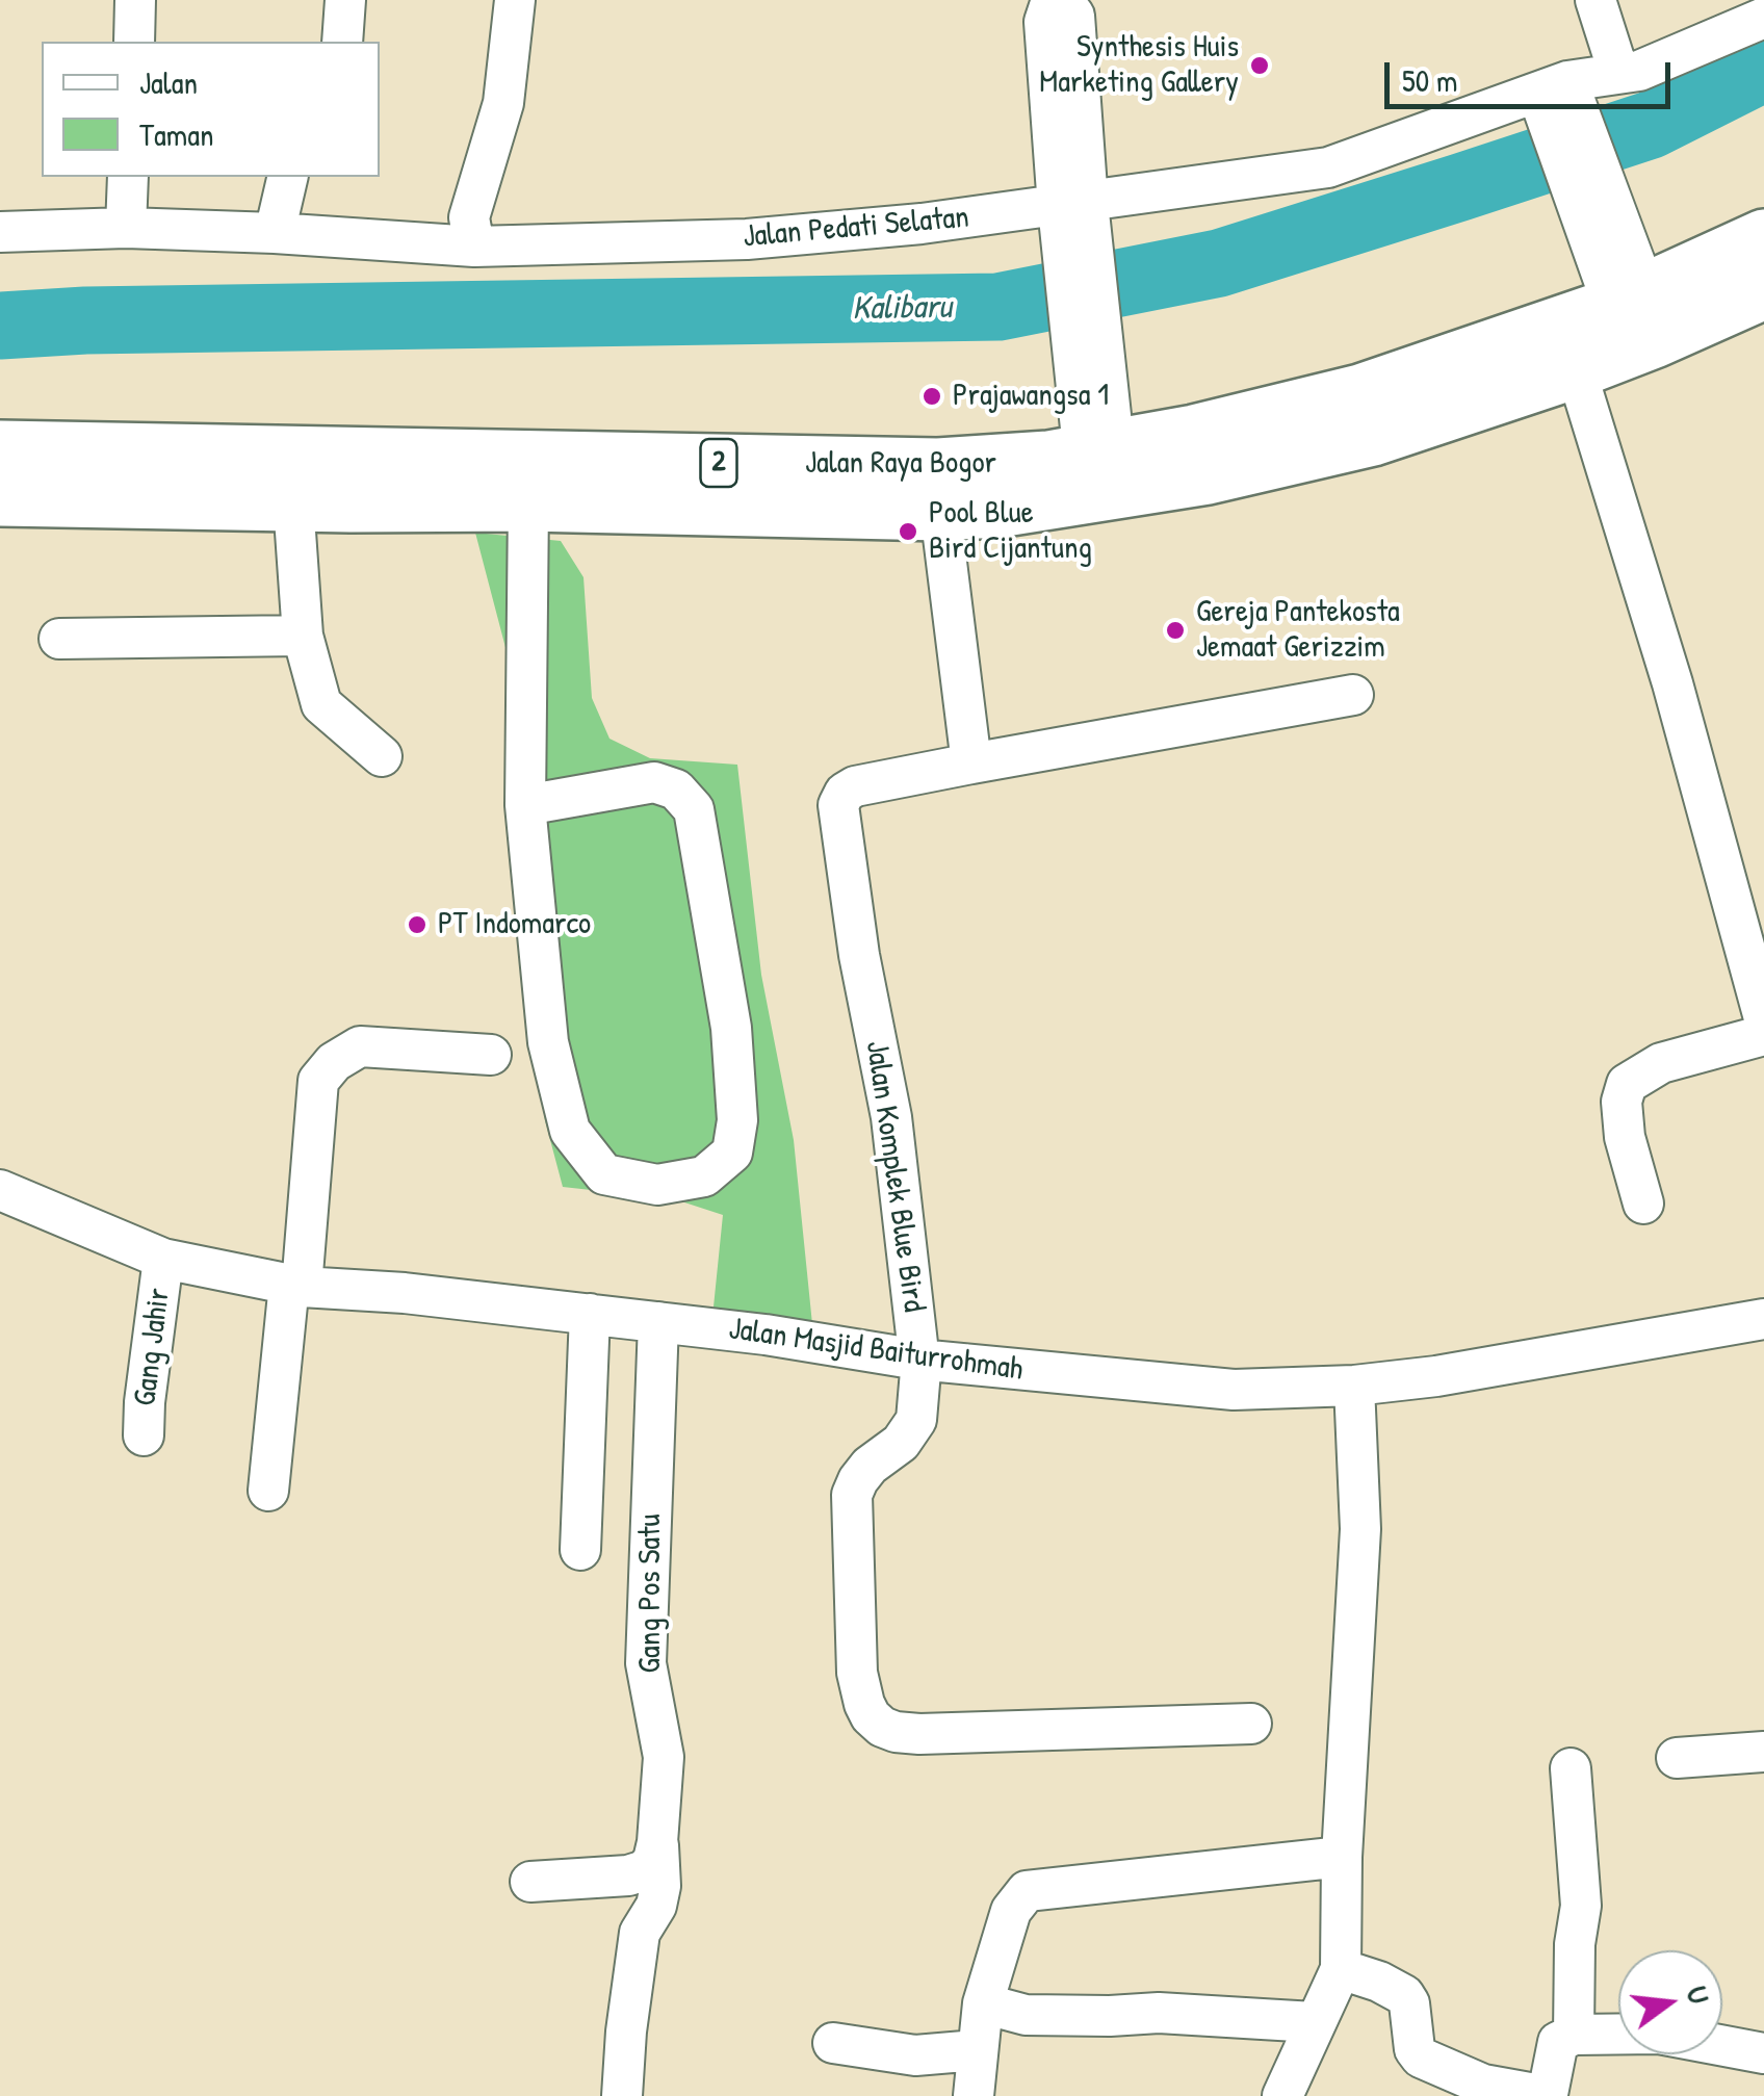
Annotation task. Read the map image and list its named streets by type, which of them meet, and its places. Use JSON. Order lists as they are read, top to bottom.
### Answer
{
  "streets": {
    "highway": ["2", "Jalan Raya Bogor"],
    "street": [
      "Jalan Pedati Selatan",
      "Jalan Komplek Blue Bird",
      "Gang Jahir",
      "Jalan Masjid Baiturrohmah",
      "Gang Pos Satu"
    ]
  },
  "crossings": [
    ["Jalan Komplek Blue Bird", "Jalan Masjid Baiturrohmah"],
    ["Gang Jahir", "Jalan Masjid Baiturrohmah"],
    ["Jalan Masjid Baiturrohmah", "Gang Pos Satu"]
  ],
  "water": ["Kalibaru"],
  "places": [
    "Synthesis Huis Marketing Gallery",
    "Prajawangsa 1",
    "Pool Blue Bird Cijantung",
    "Gereja Pantekosta Jemaat Gerizzim",
    "PT Indomarco"
  ],
  "legend": ["Jalan", "Taman"],
  "scale_bar": "50 m",
  "north": "right"
}
